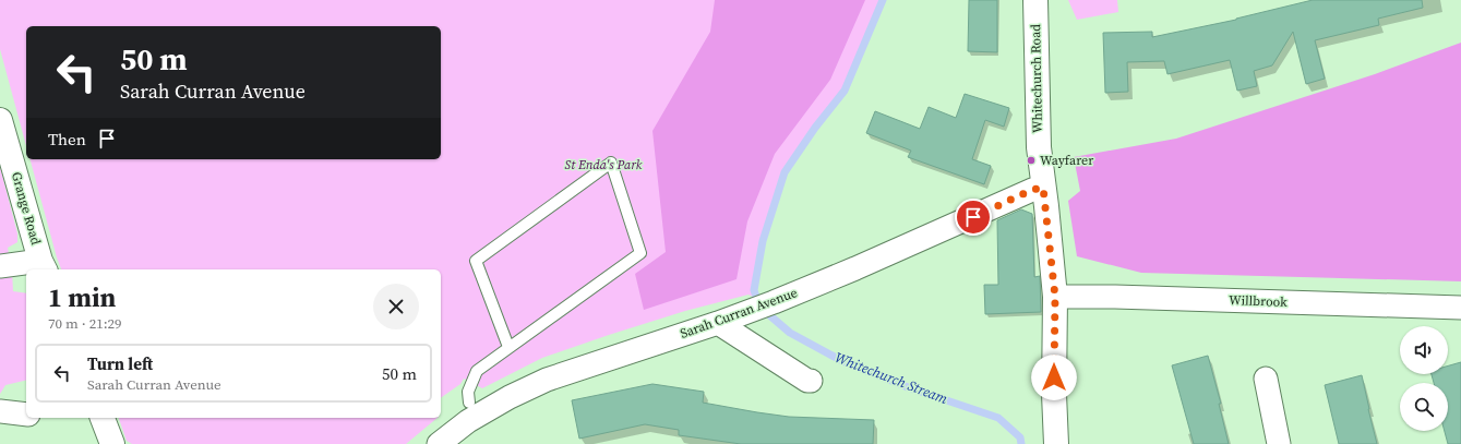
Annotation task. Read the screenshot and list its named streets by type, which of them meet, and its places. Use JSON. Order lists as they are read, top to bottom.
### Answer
{
  "streets": {
    "street": [
      "Whitechurch Road",
      "Grange Road",
      "Willbrook",
      "Sarah Curran Avenue"
    ]
  },
  "crossings": [
    ["Whitechurch Road", "Willbrook"],
    ["Whitechurch Road", "Sarah Curran Avenue"]
  ],
  "water": ["Whitechurch Stream"],
  "parks": ["St Enda's Park"],
  "places": ["Wayfarer"],
  "page": {
    "turn": ["50 m", "Sarah Curran Avenue"],
    "then": "Then",
    "heading": ["1 min", "70 m · 21:29"],
    "list": [
      {
        "name": "Turn left",
        "note": "Sarah Curran Avenue",
        "value": "50 m"
      }
    ]
  }
}
